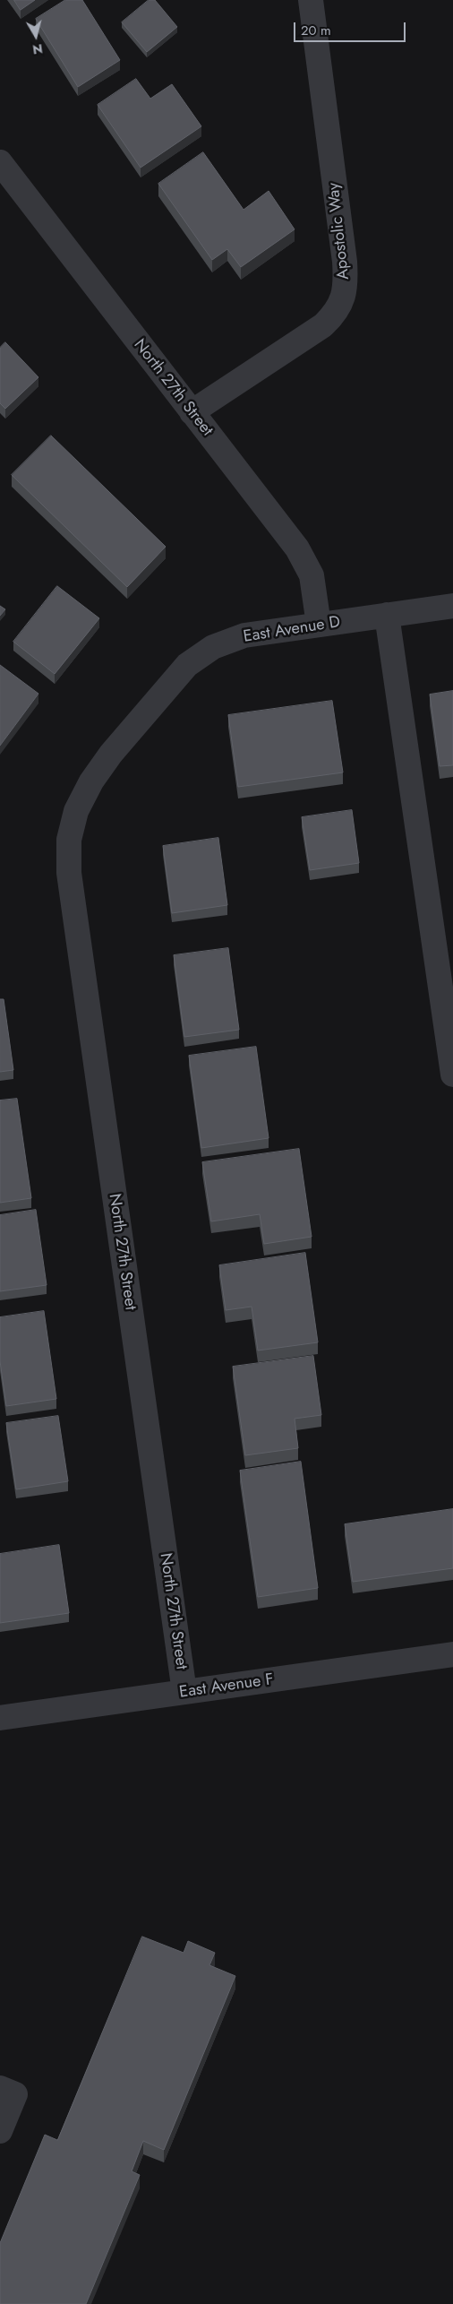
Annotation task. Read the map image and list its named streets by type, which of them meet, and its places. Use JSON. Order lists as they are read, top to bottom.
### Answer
{
  "streets": {
    "street": [
      "Apostolic Way",
      "North 27th Street",
      "East Avenue D",
      "East Avenue F"
    ]
  },
  "crossings": [
    ["Apostolic Way", "North 27th Street"],
    ["North 27th Street", "East Avenue D"],
    ["North 27th Street", "East Avenue F"]
  ],
  "scale_bar": "20 m",
  "north": "bottom"
}
